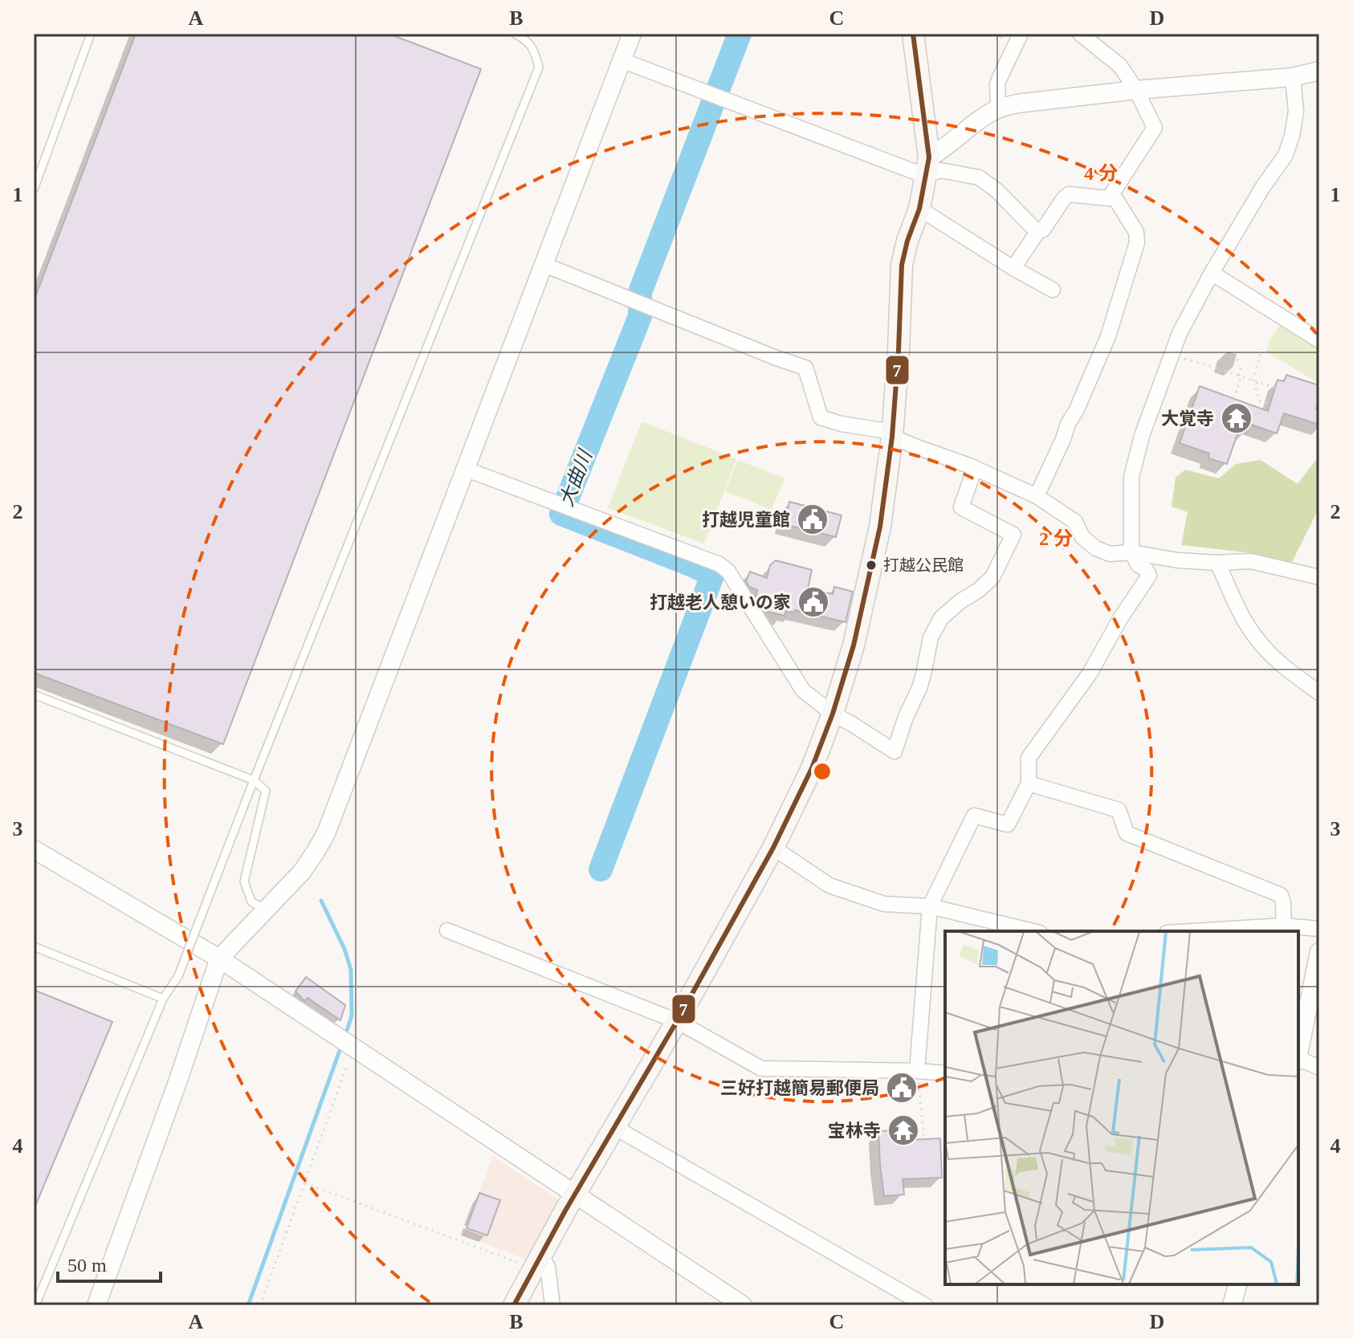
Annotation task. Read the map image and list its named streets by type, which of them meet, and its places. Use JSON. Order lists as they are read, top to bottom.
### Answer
{
  "water": ["大曲川"],
  "places": {
    "temple": ["大覚寺", "宝林寺"],
    "public building": ["打越児童館", "打越老人憩いの家", "三好打越簡易郵便局"],
    "other": ["打越公民館"]
  },
  "lines": ["transit line 7"],
  "scale_bar": "50 m",
  "grid": {
    "columns": [
      "A",
      "B",
      "C",
      "D"
    ],
    "rows": [
      "1",
      "2",
      "3",
      "4"
    ]
  },
  "rings": ["4 分", "2 分"]
}
